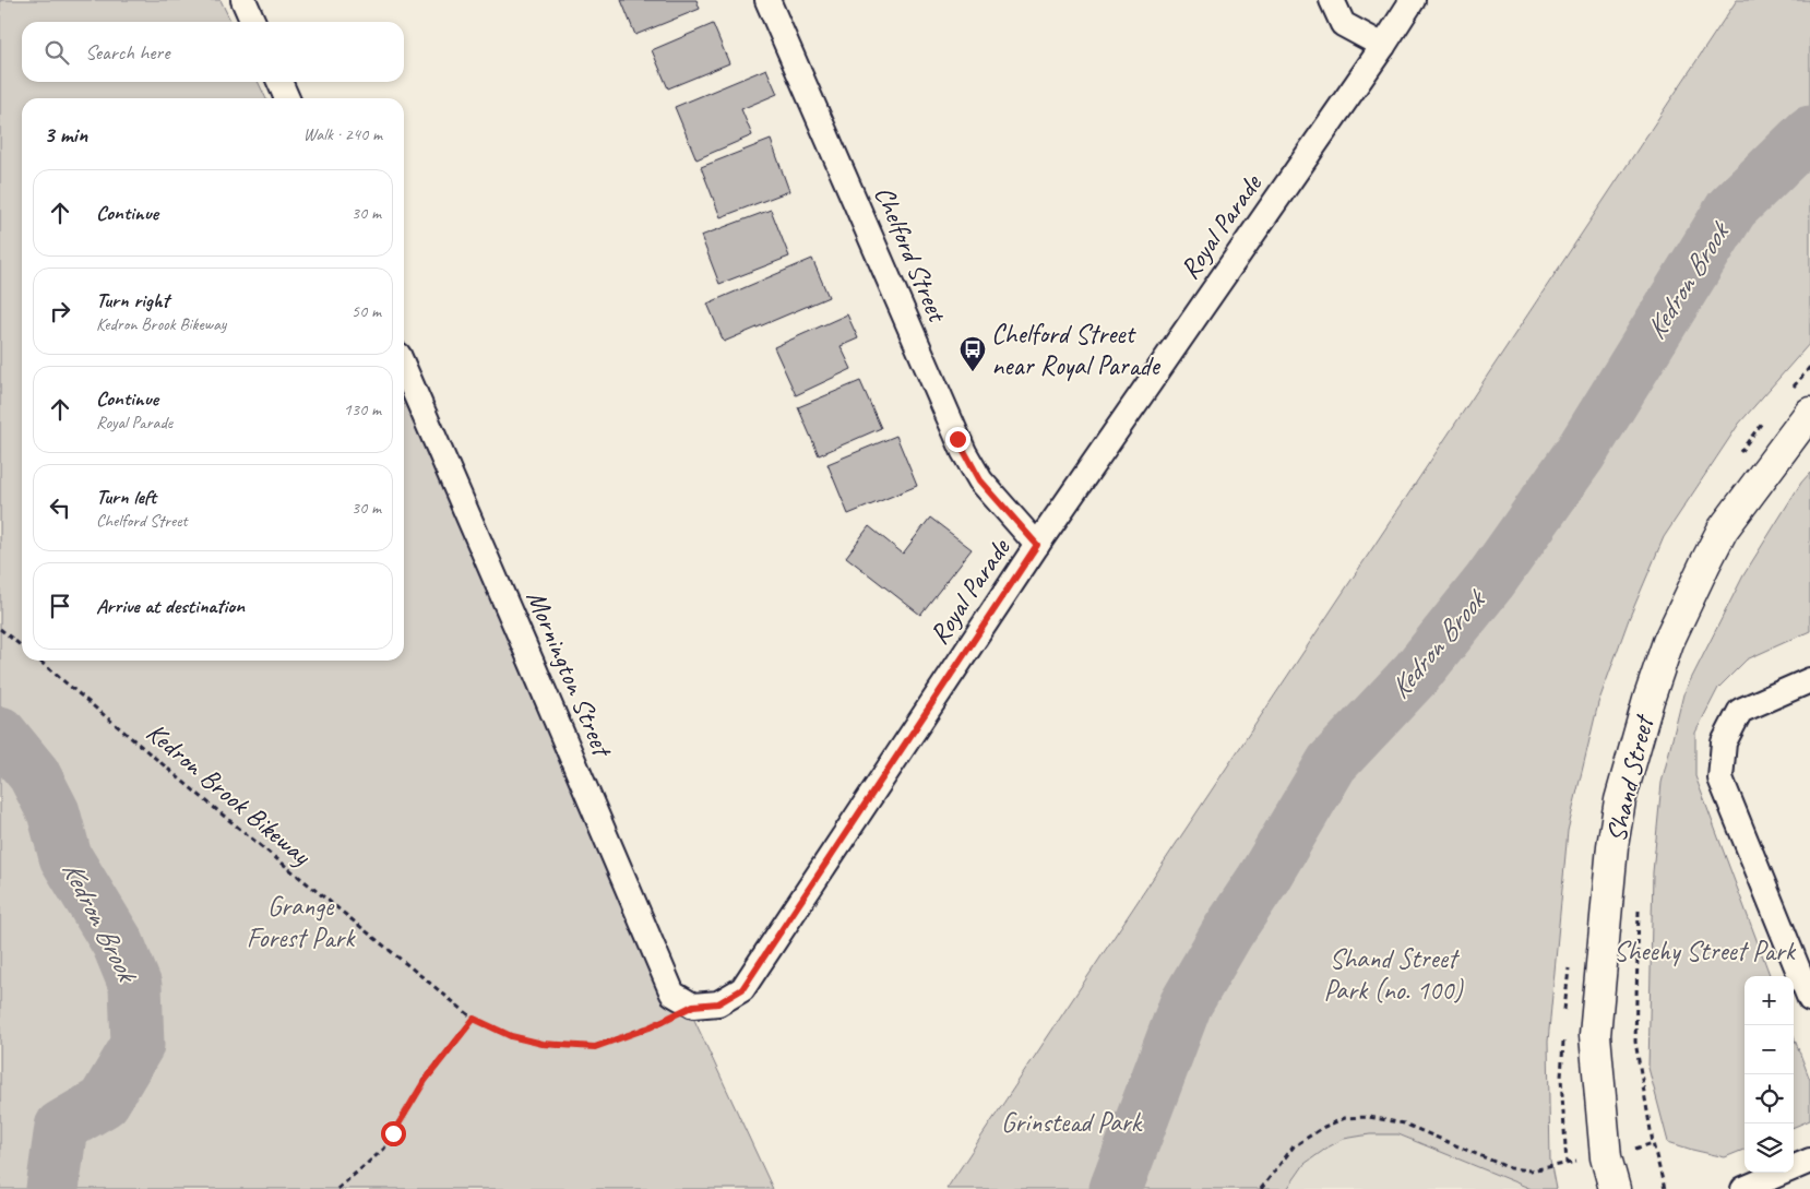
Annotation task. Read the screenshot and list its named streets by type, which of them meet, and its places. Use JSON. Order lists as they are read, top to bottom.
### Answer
{
  "streets": {
    "main road": ["Shand Street"],
    "street": ["Royal Parade", "Chelford Street", "Mornington Street"],
    "path": ["Kedron Brook Bikeway"]
  },
  "crossings": [
    ["Royal Parade", "Chelford Street"],
    ["Royal Parade", "Mornington Street"],
    ["Royal Parade", "Kedron Brook Bikeway"],
    ["Mornington Street", "Kedron Brook Bikeway"]
  ],
  "water": ["Kedron Brook"],
  "parks": [
    "Grange Forest Park",
    "Sheehy Street Park",
    "Shand Street Park (no. 100)",
    "Grinstead Park"
  ],
  "places": {
    "bus stop": ["Chelford Street near Royal Parade"]
  },
  "page": {
    "search": "Search here",
    "heading": ["3 min", "Walk · 240 m"],
    "list": [
      ["Continue", "30 m"],
      ["Turn right", "Kedron Brook Bikeway", "50 m"],
      ["Continue", "Royal Parade", "130 m"],
      ["Turn left", "Chelford Street", "30 m"],
      "Arrive at destination"
    ],
    "map_buttons": ["+", "−"]
  }
}
